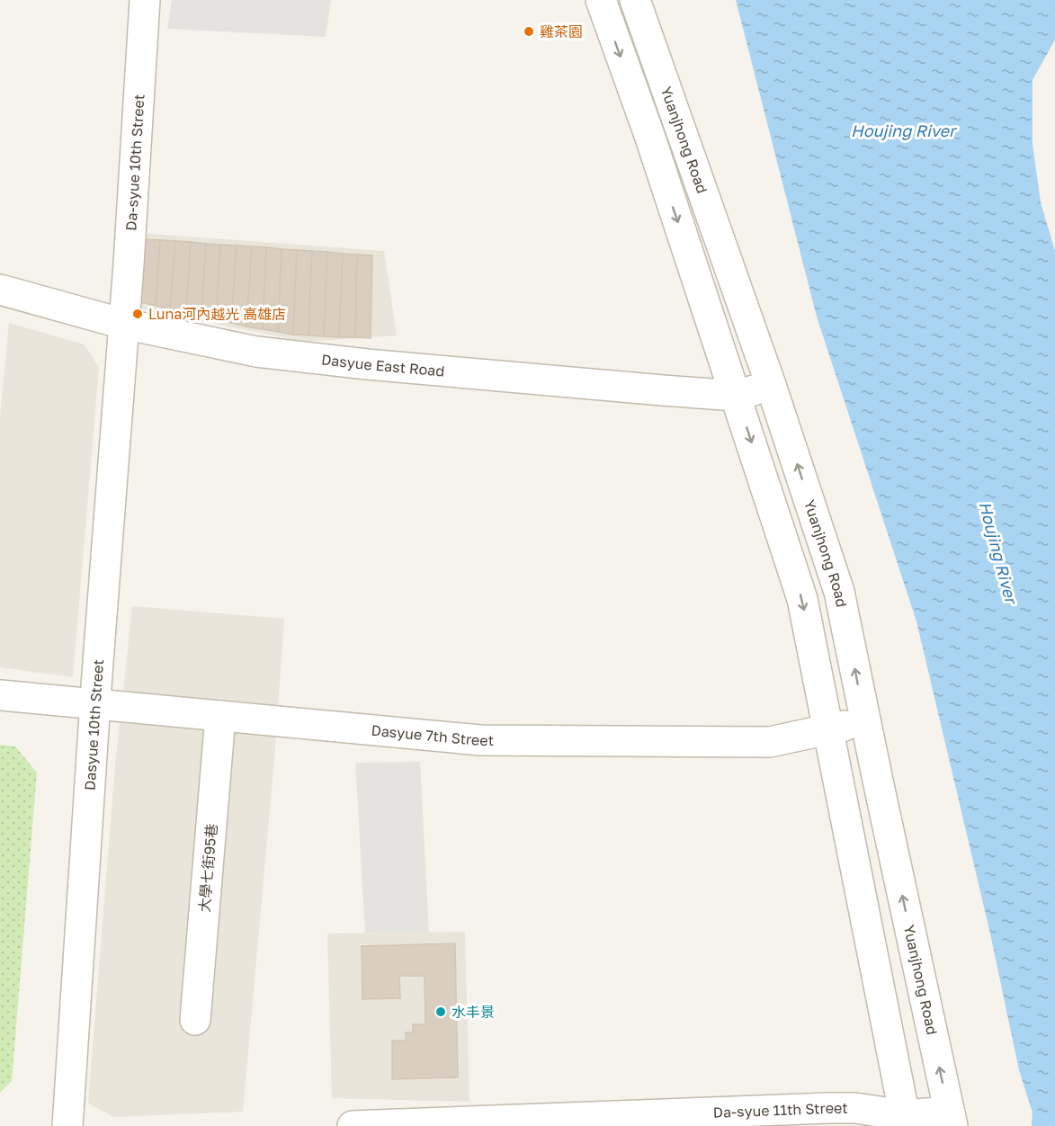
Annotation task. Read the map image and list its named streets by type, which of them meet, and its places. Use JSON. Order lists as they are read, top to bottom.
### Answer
{
  "streets": {
    "street": [
      "Yuanjhong Road",
      "Da-syue 10th Street",
      "Dasyue East Road",
      "Dasyue 10th Street",
      "Dasyue 7th Street",
      "大學七街95巷",
      "Da-syue 11th Street"
    ]
  },
  "crossings": [
    ["Yuanjhong Road", "Dasyue East Road"],
    ["Yuanjhong Road", "Dasyue 7th Street"],
    ["Yuanjhong Road", "Da-syue 11th Street"],
    ["Da-syue 10th Street", "Dasyue East Road"],
    ["Da-syue 10th Street", "Dasyue 10th Street"],
    ["Dasyue East Road", "Dasyue 10th Street"],
    ["Dasyue 10th Street", "Dasyue 7th Street"],
    ["Dasyue 7th Street", "大學七街95巷"]
  ],
  "water": ["Houjing River"],
  "places": ["雞茶園", "Luna河內越光 高雄店", "水丰景"]
}
